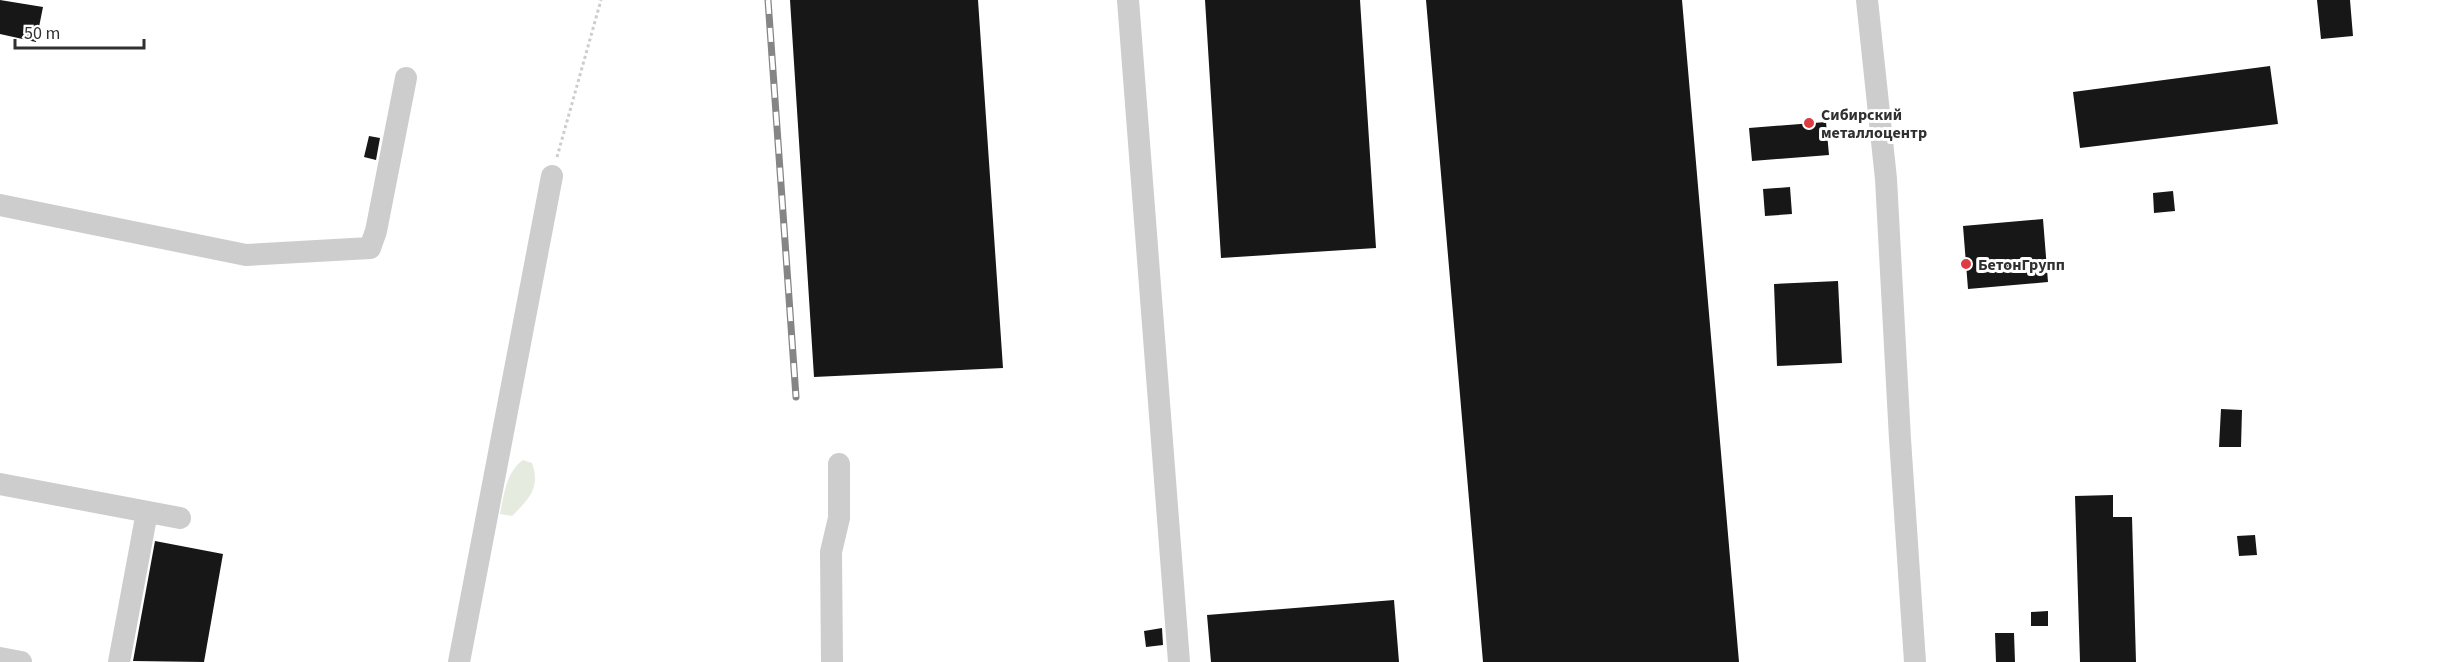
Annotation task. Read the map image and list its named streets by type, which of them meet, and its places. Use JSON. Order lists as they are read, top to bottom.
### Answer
{
  "places": ["Сибирский металлоцентр", "БетонГрупп"],
  "scale_bar": "50 m"
}
